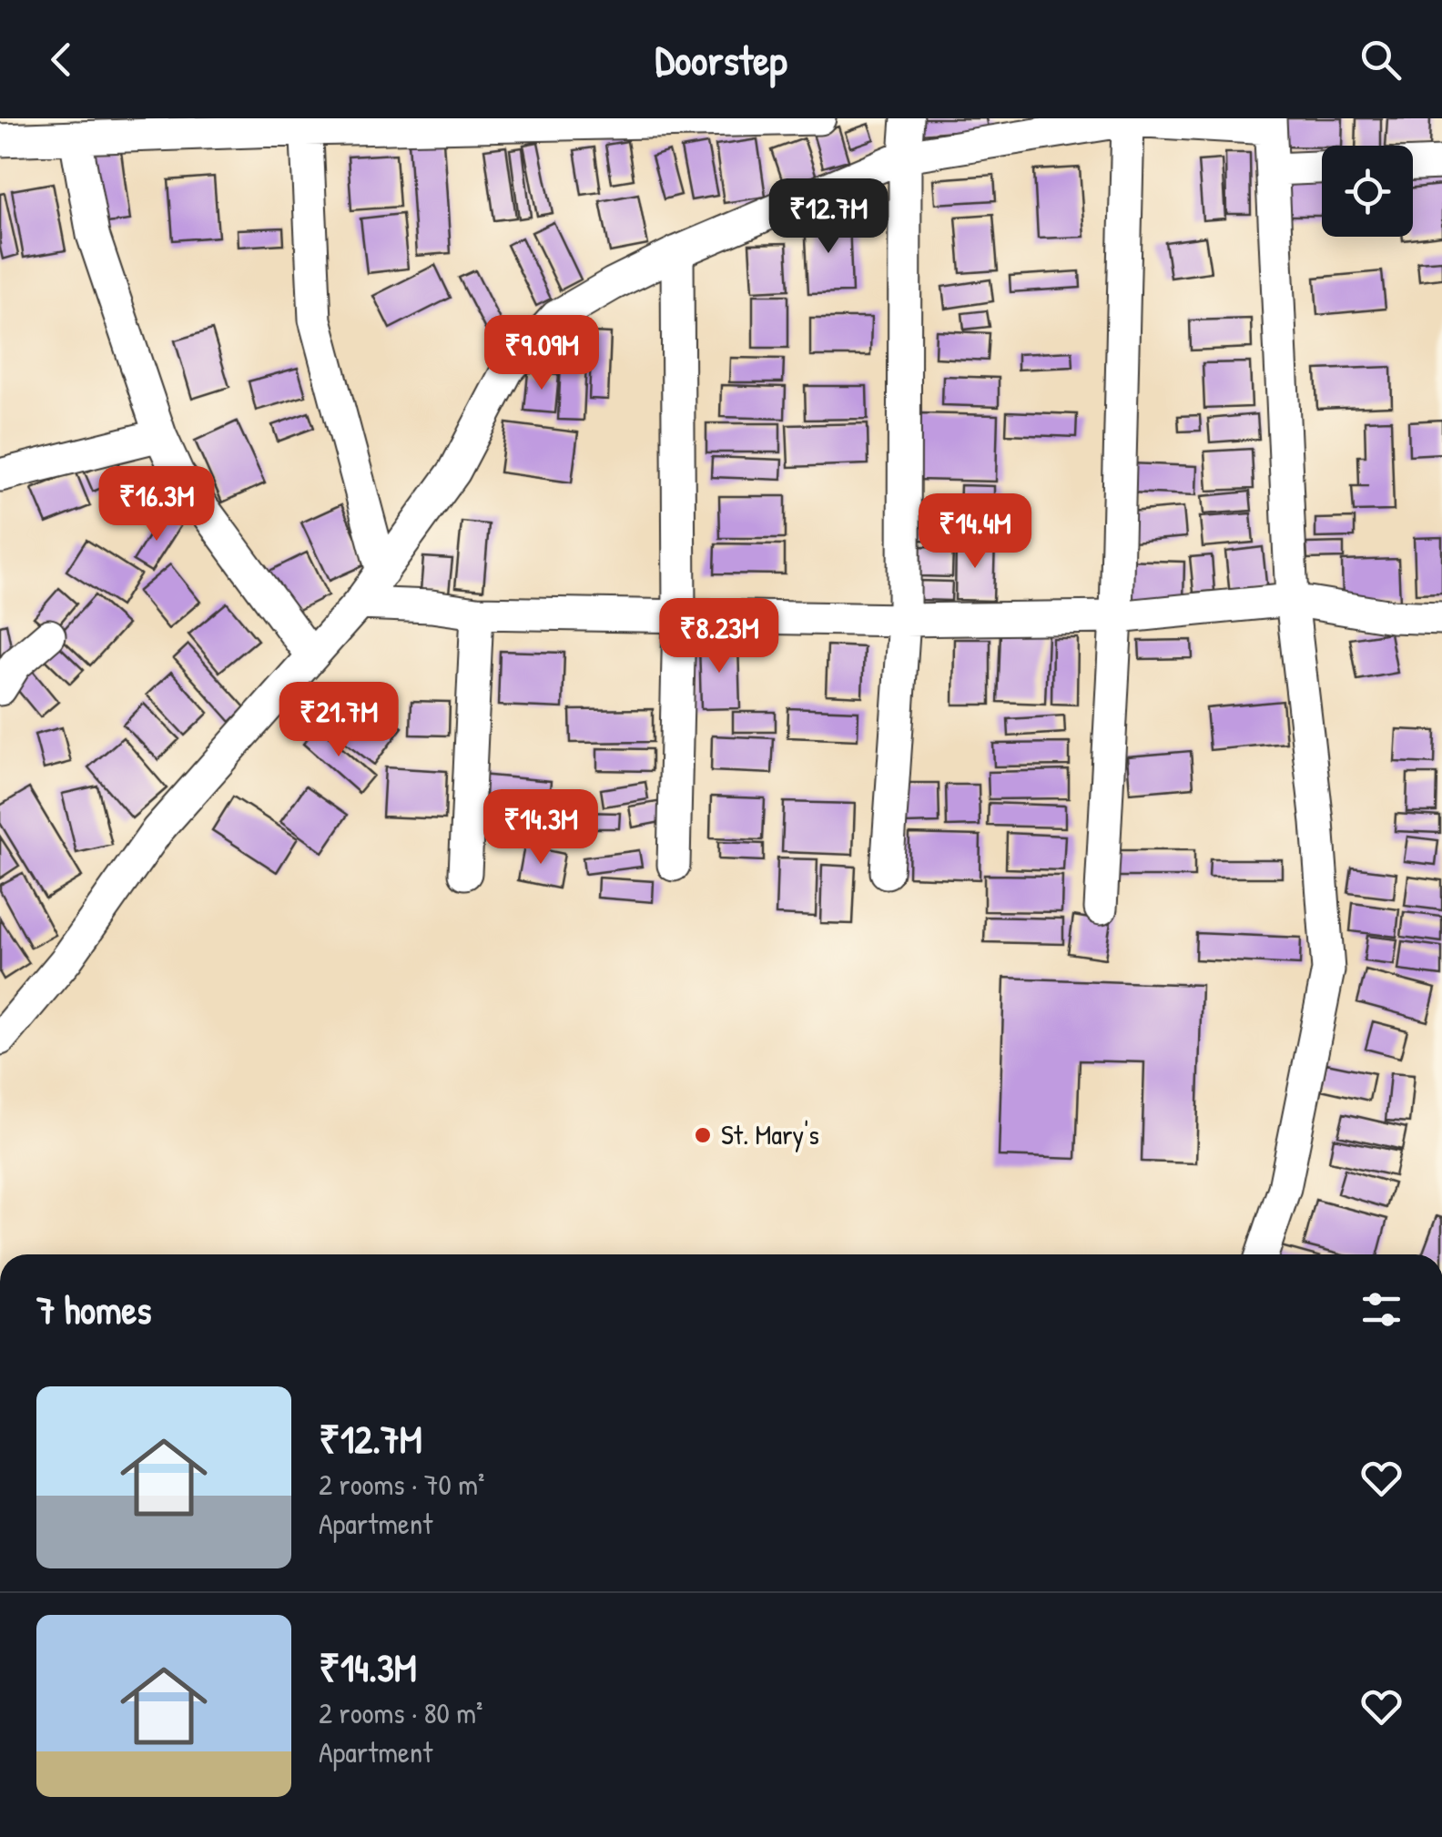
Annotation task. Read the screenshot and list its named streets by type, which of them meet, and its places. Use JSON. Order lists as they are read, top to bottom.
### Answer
{
  "places": ["St. Mary's"],
  "page": {
    "header": "Doorstep",
    "price": [
      "₹12.7M",
      "₹9.09M",
      "₹16.3M",
      "₹14.4M",
      "₹8.23M",
      "₹21.7M",
      "₹14.3M"
    ],
    "heading": "7 homes",
    "list": [
      {
        "name": "₹12.7M",
        "note": "2 rooms · 70 m² · Apartment"
      },
      {
        "name": "₹14.3M",
        "note": "2 rooms · 80 m² · Apartment"
      }
    ]
  }
}
